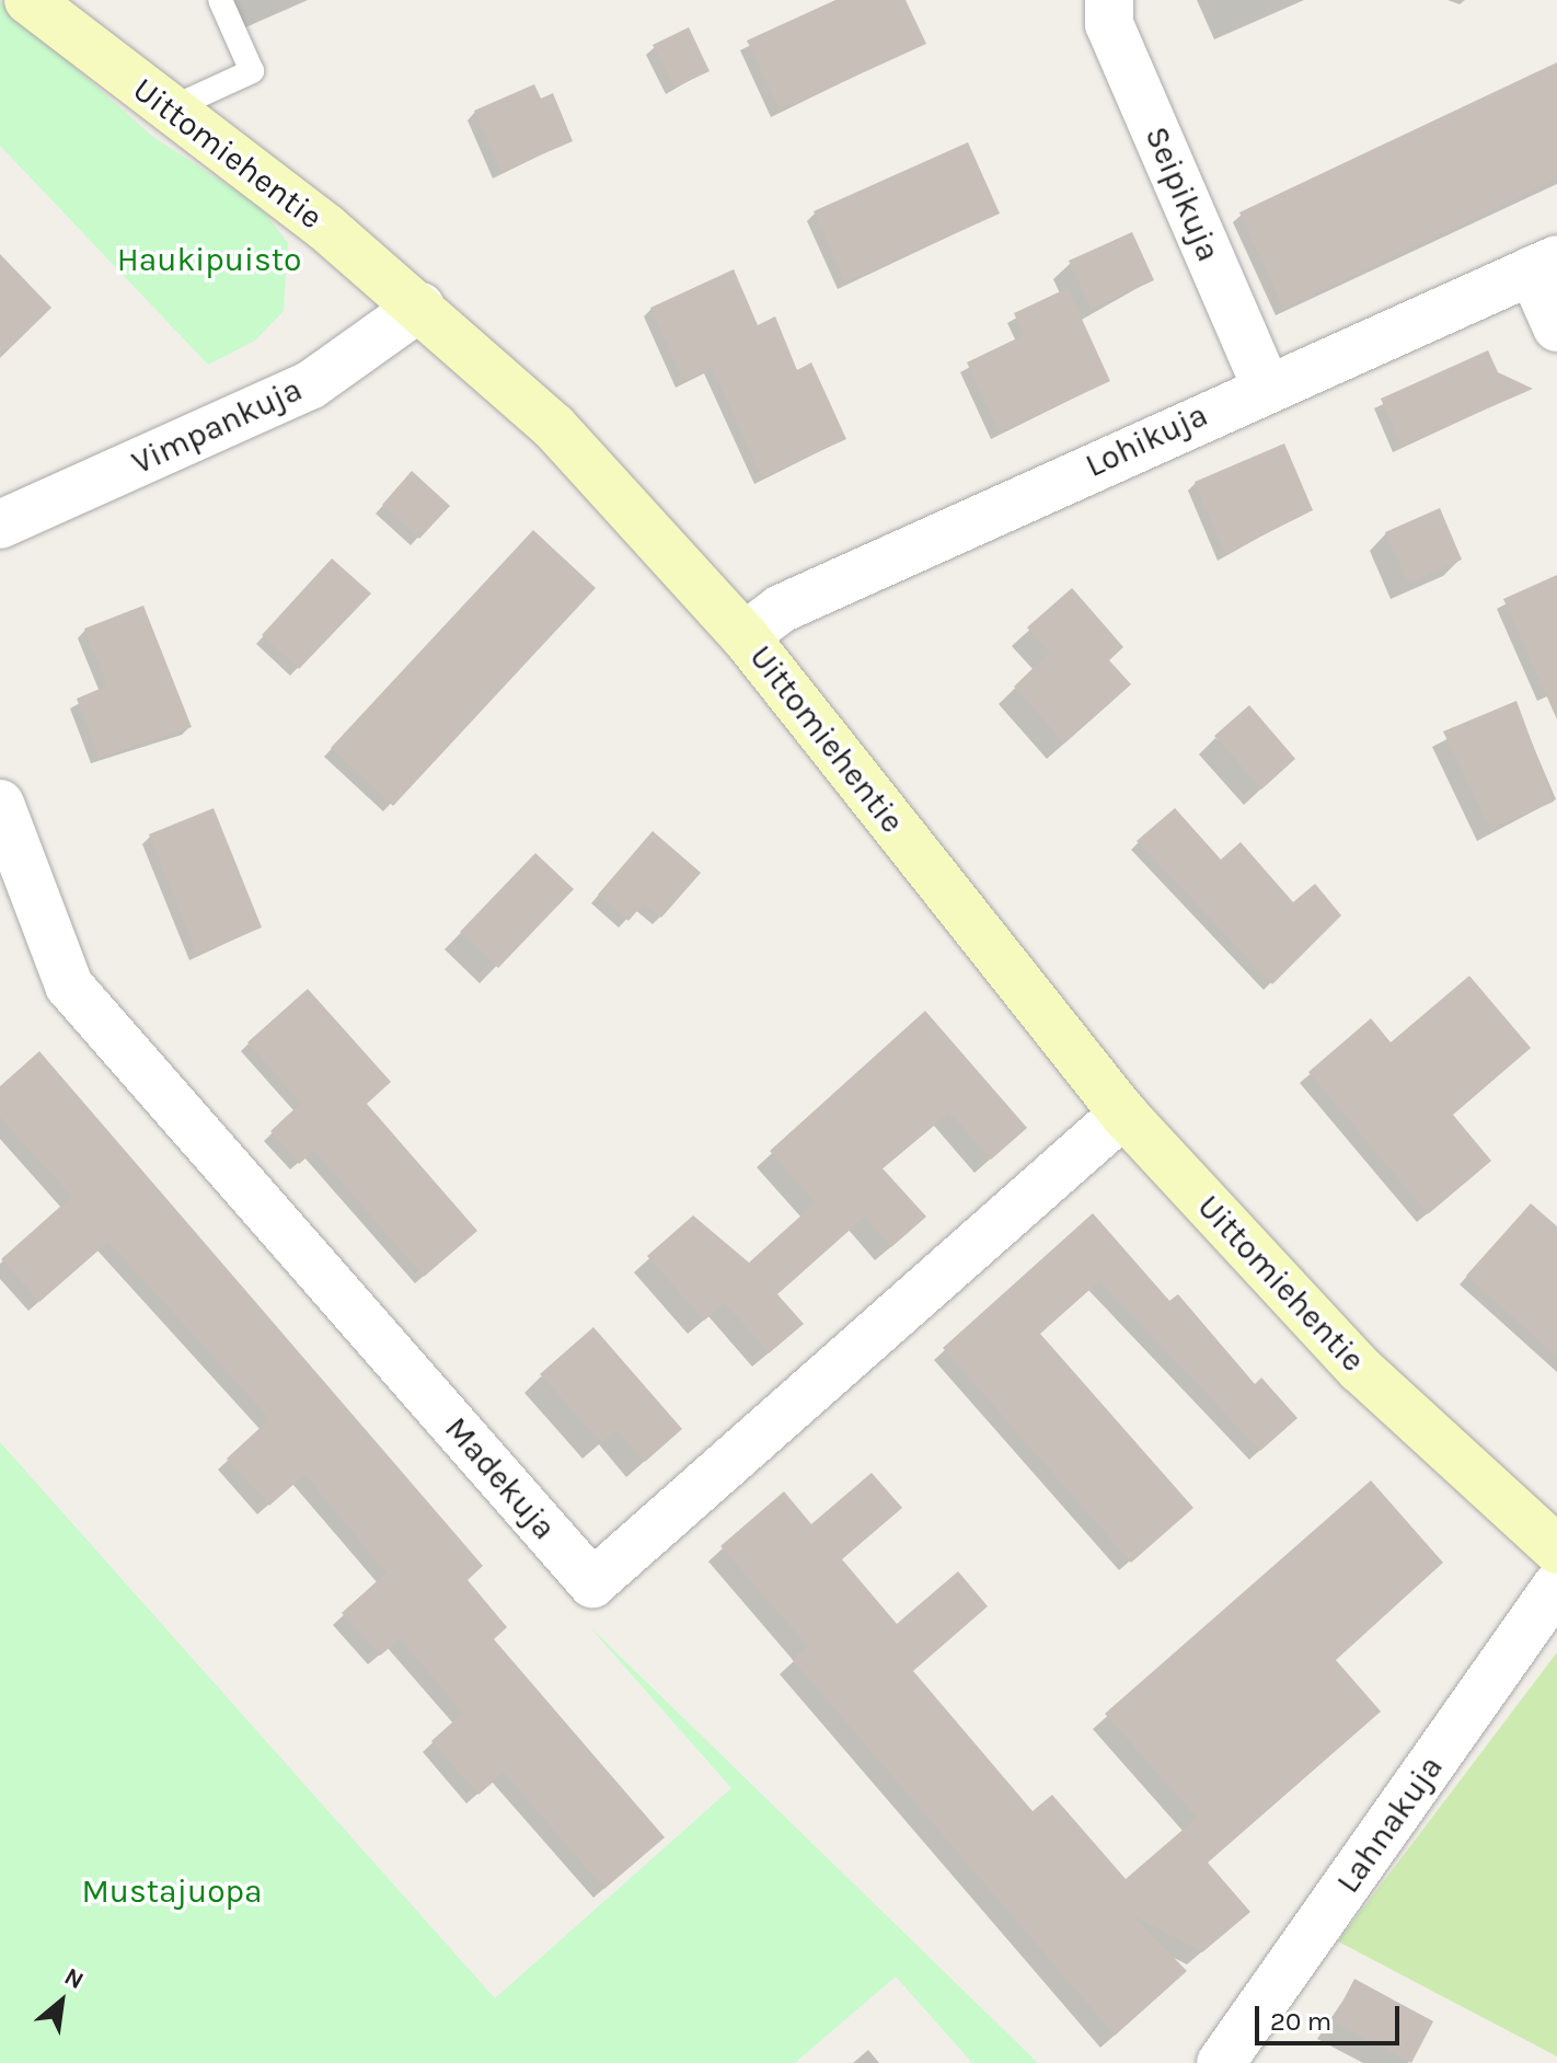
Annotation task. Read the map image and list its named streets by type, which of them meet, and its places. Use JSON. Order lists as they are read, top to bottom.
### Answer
{
  "streets": {
    "street": [
      "Uittomiehentie",
      "Seipikuja",
      "Vimpankuja",
      "Lohikuja",
      "Madekuja",
      "Lahnakuja"
    ]
  },
  "crossings": [
    ["Uittomiehentie", "Vimpankuja"],
    ["Uittomiehentie", "Lohikuja"],
    ["Uittomiehentie", "Madekuja"],
    ["Seipikuja", "Lohikuja"]
  ],
  "parks": ["Haukipuisto", "Mustajuopa"],
  "scale_bar": "20 m",
  "north": "top right"
}
